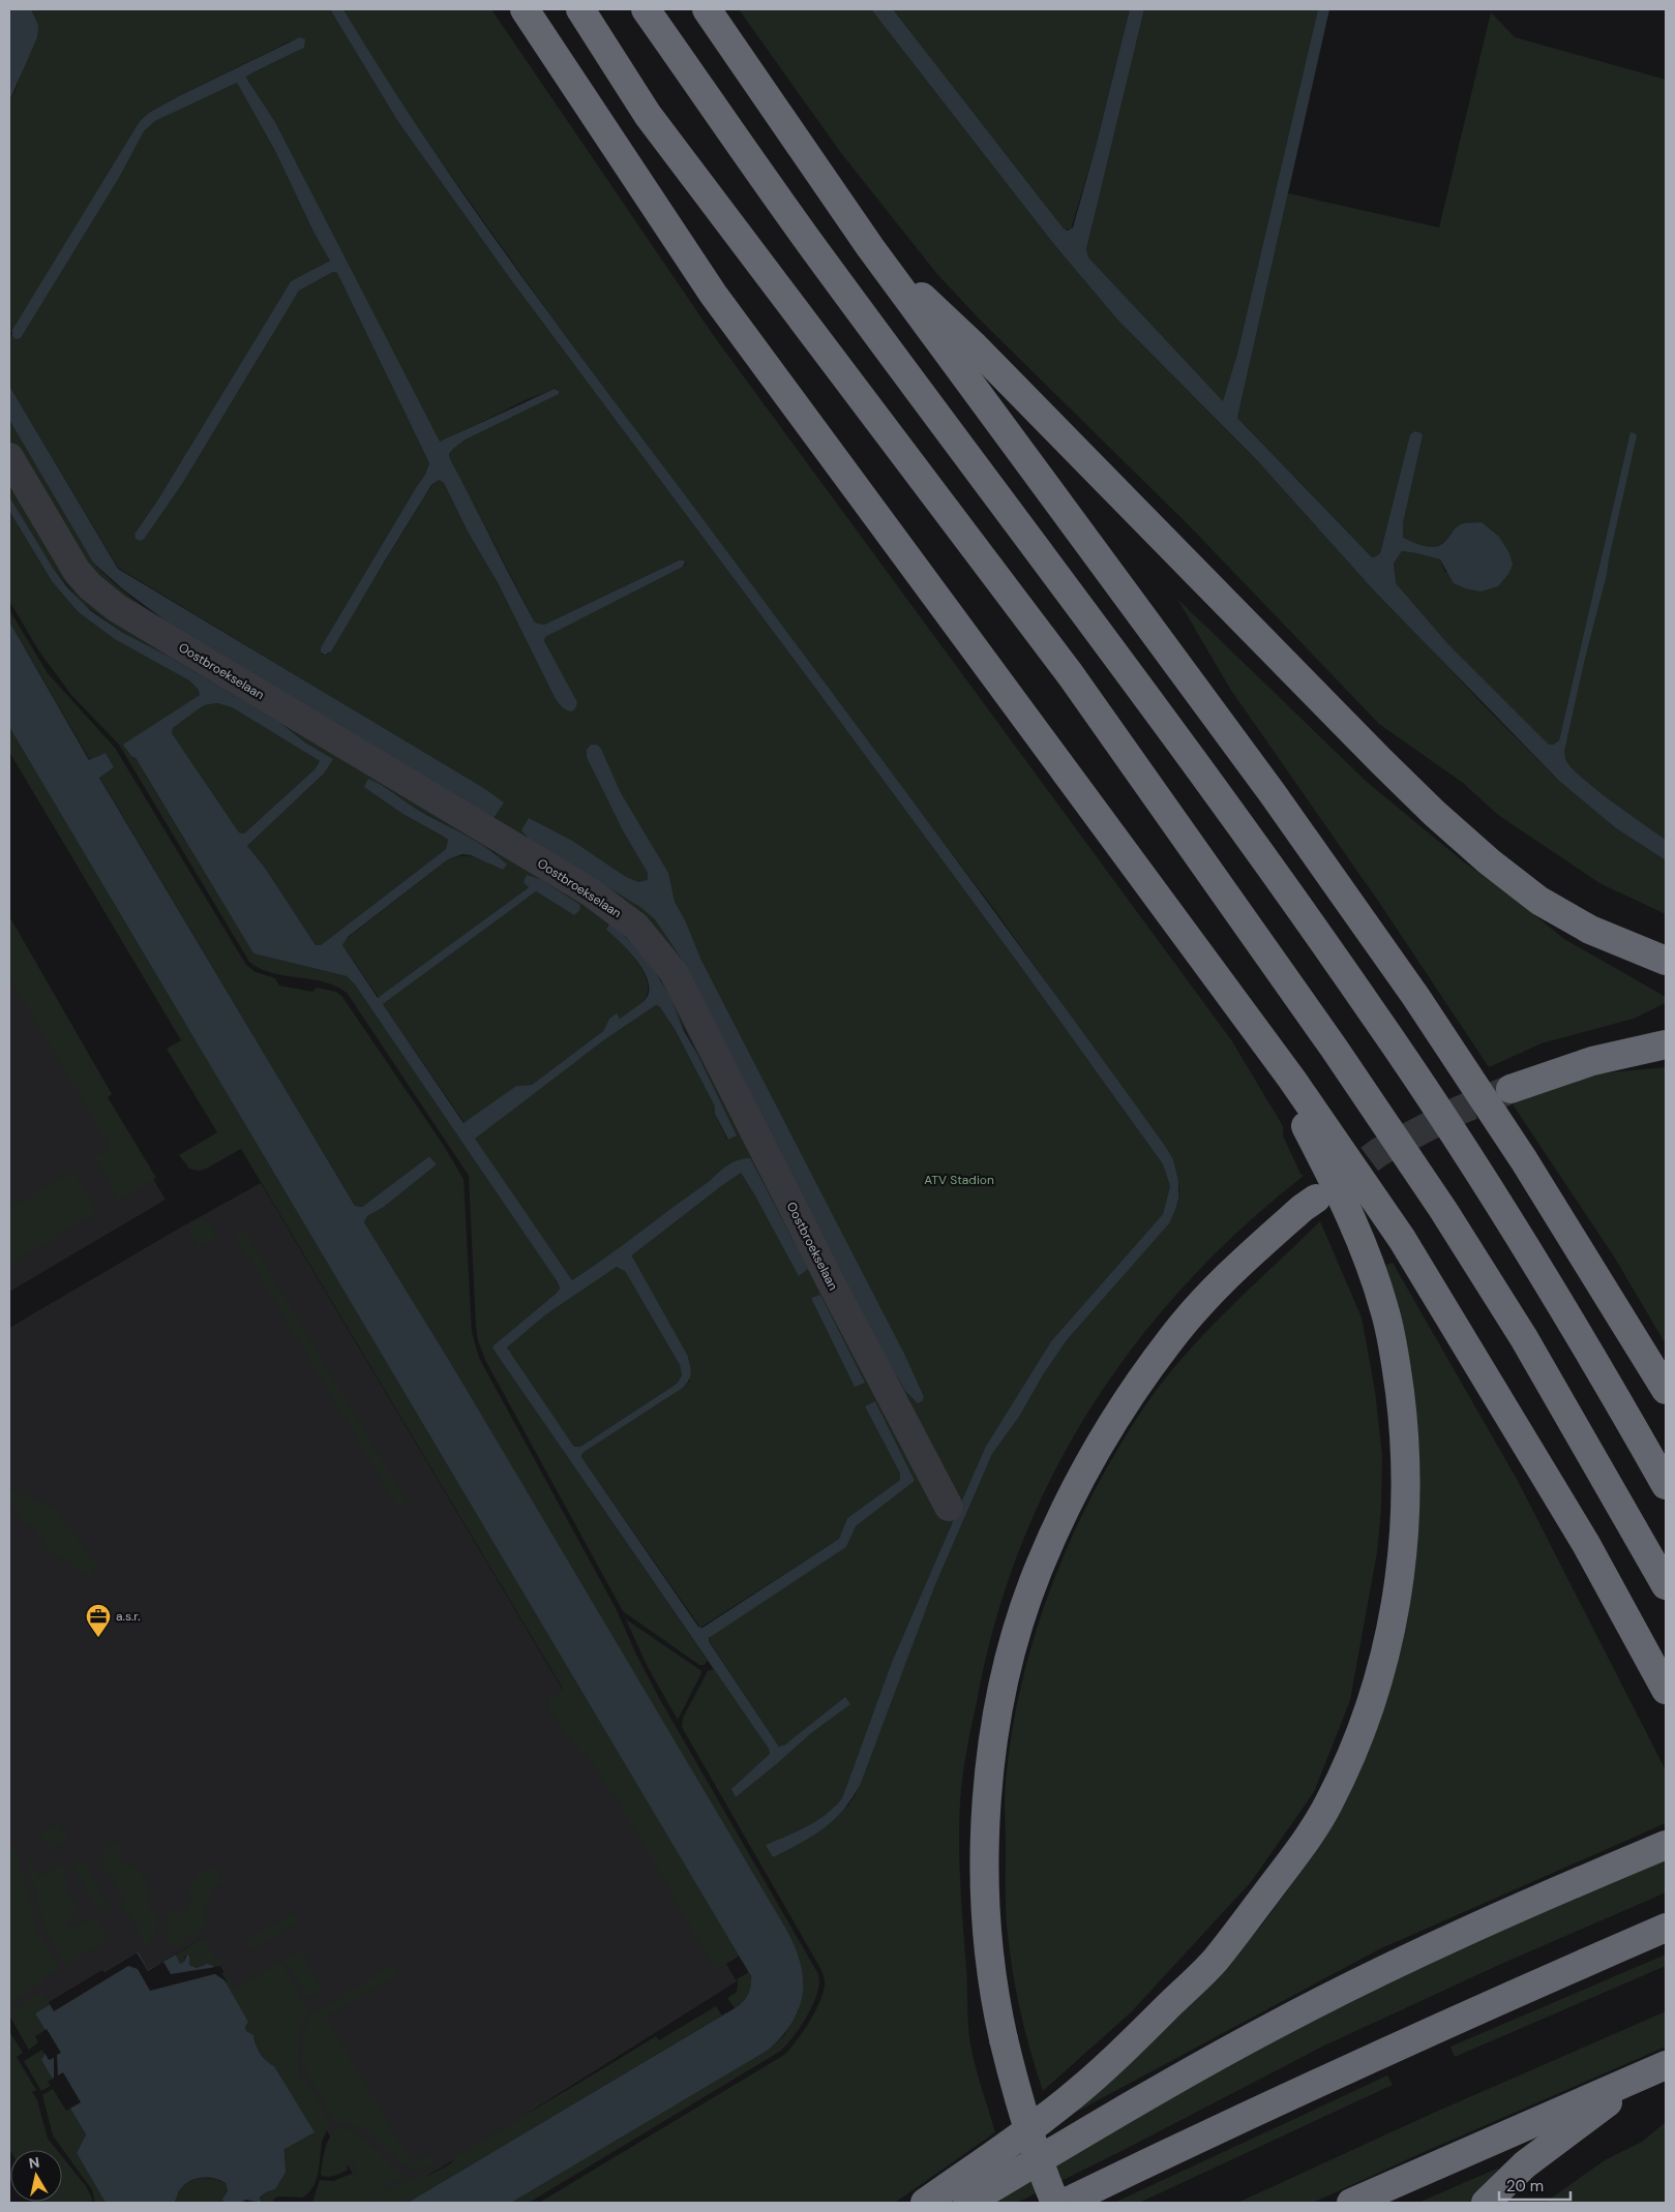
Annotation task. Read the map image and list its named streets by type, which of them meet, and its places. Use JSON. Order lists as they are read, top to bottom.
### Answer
{
  "streets": {
    "street": ["Oostbroekselaan"]
  },
  "parks": ["ATV Stadion"],
  "places": {
    "office": ["a.s.r."]
  },
  "scale_bar": "20 m",
  "north": "top"
}
